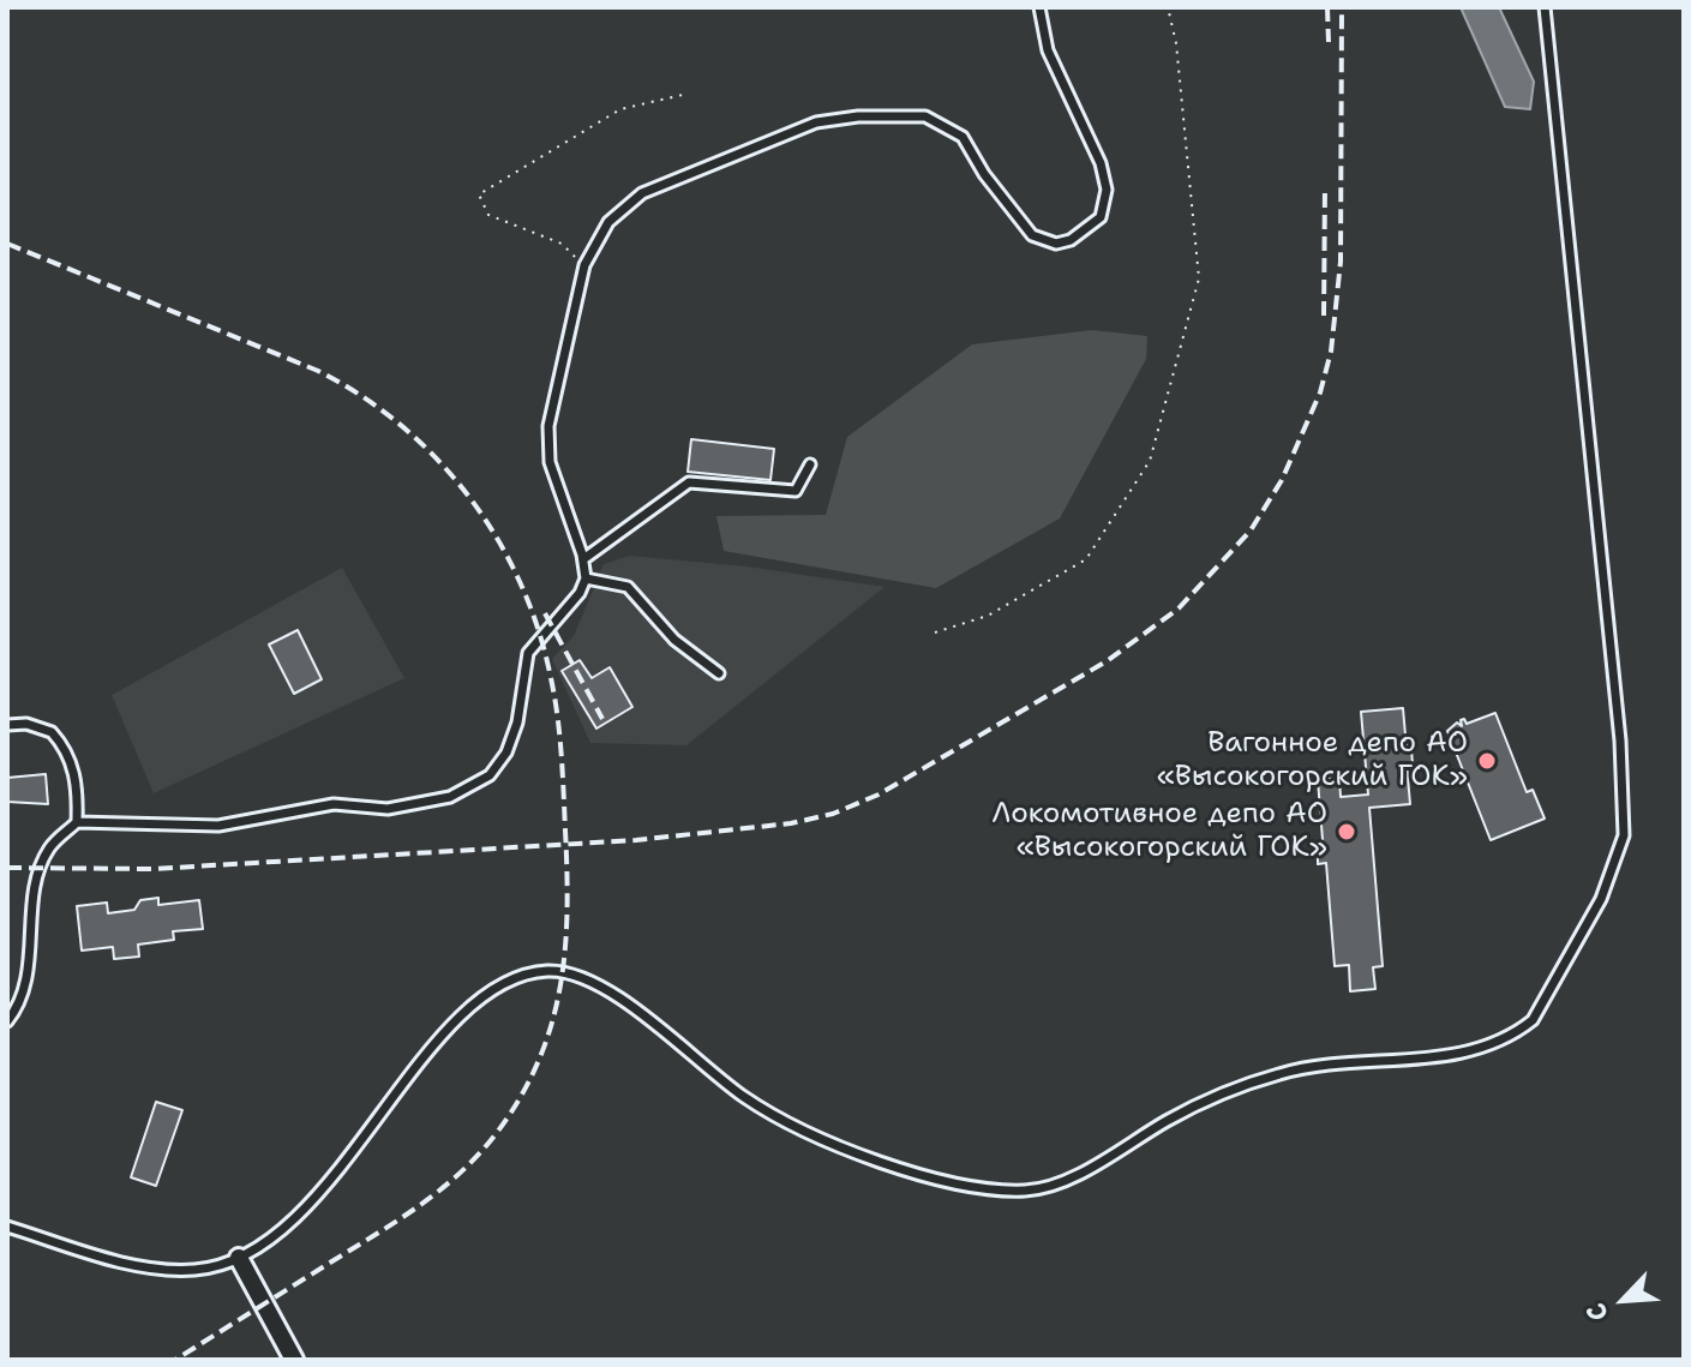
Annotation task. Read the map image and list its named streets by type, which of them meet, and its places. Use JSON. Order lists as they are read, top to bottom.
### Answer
{
  "places": ["Вагонное депо АО «Высокогорский ГОК»", "Локомотивное депо АО «Высокогорский ГОК»"],
  "north": "bottom left"
}
